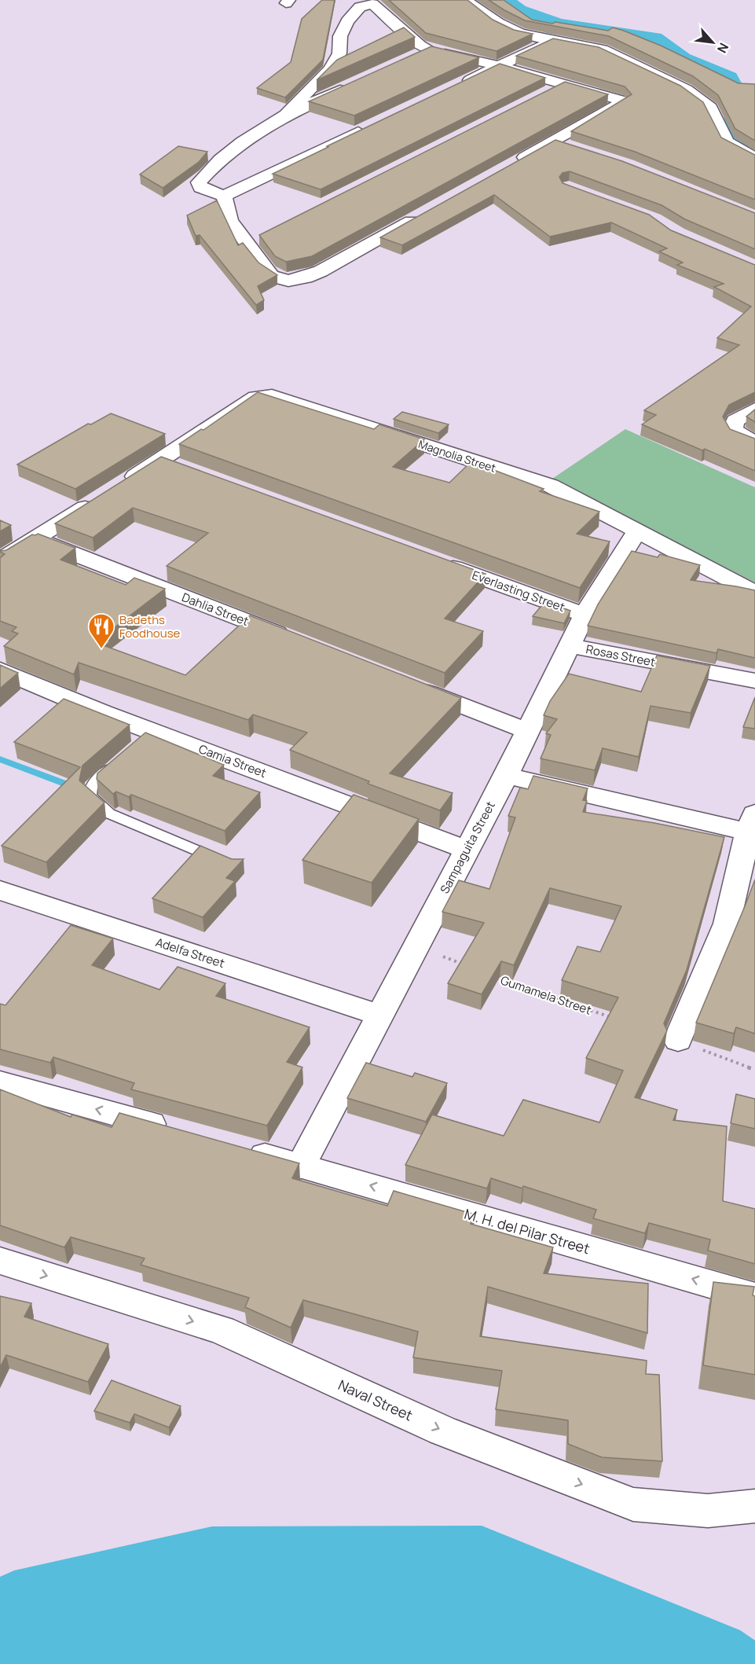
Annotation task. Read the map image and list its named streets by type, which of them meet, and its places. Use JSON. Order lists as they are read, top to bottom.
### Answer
{
  "streets": {
    "street": [
      "Magnolia Street",
      "Everlasting Street",
      "Dahlia Street",
      "Rosas Street",
      "Camia Street",
      "Sampaguita Street",
      "Adelfa Street",
      "M. H. del Pilar Street",
      "Naval Street"
    ],
    "path": ["Gumamela Street"]
  },
  "crossings": [
    ["Magnolia Street", "Sampaguita Street"],
    ["Everlasting Street", "Sampaguita Street"],
    ["Rosas Street", "Sampaguita Street"],
    ["Camia Street", "Sampaguita Street"],
    ["Sampaguita Street", "Adelfa Street"],
    ["Sampaguita Street", "M. H. del Pilar Street"]
  ],
  "one_way": ["M. H. del Pilar Street", "Naval Street"],
  "places": {
    "restaurant": ["Badeths Foodhouse"]
  },
  "north": "bottom right"
}
